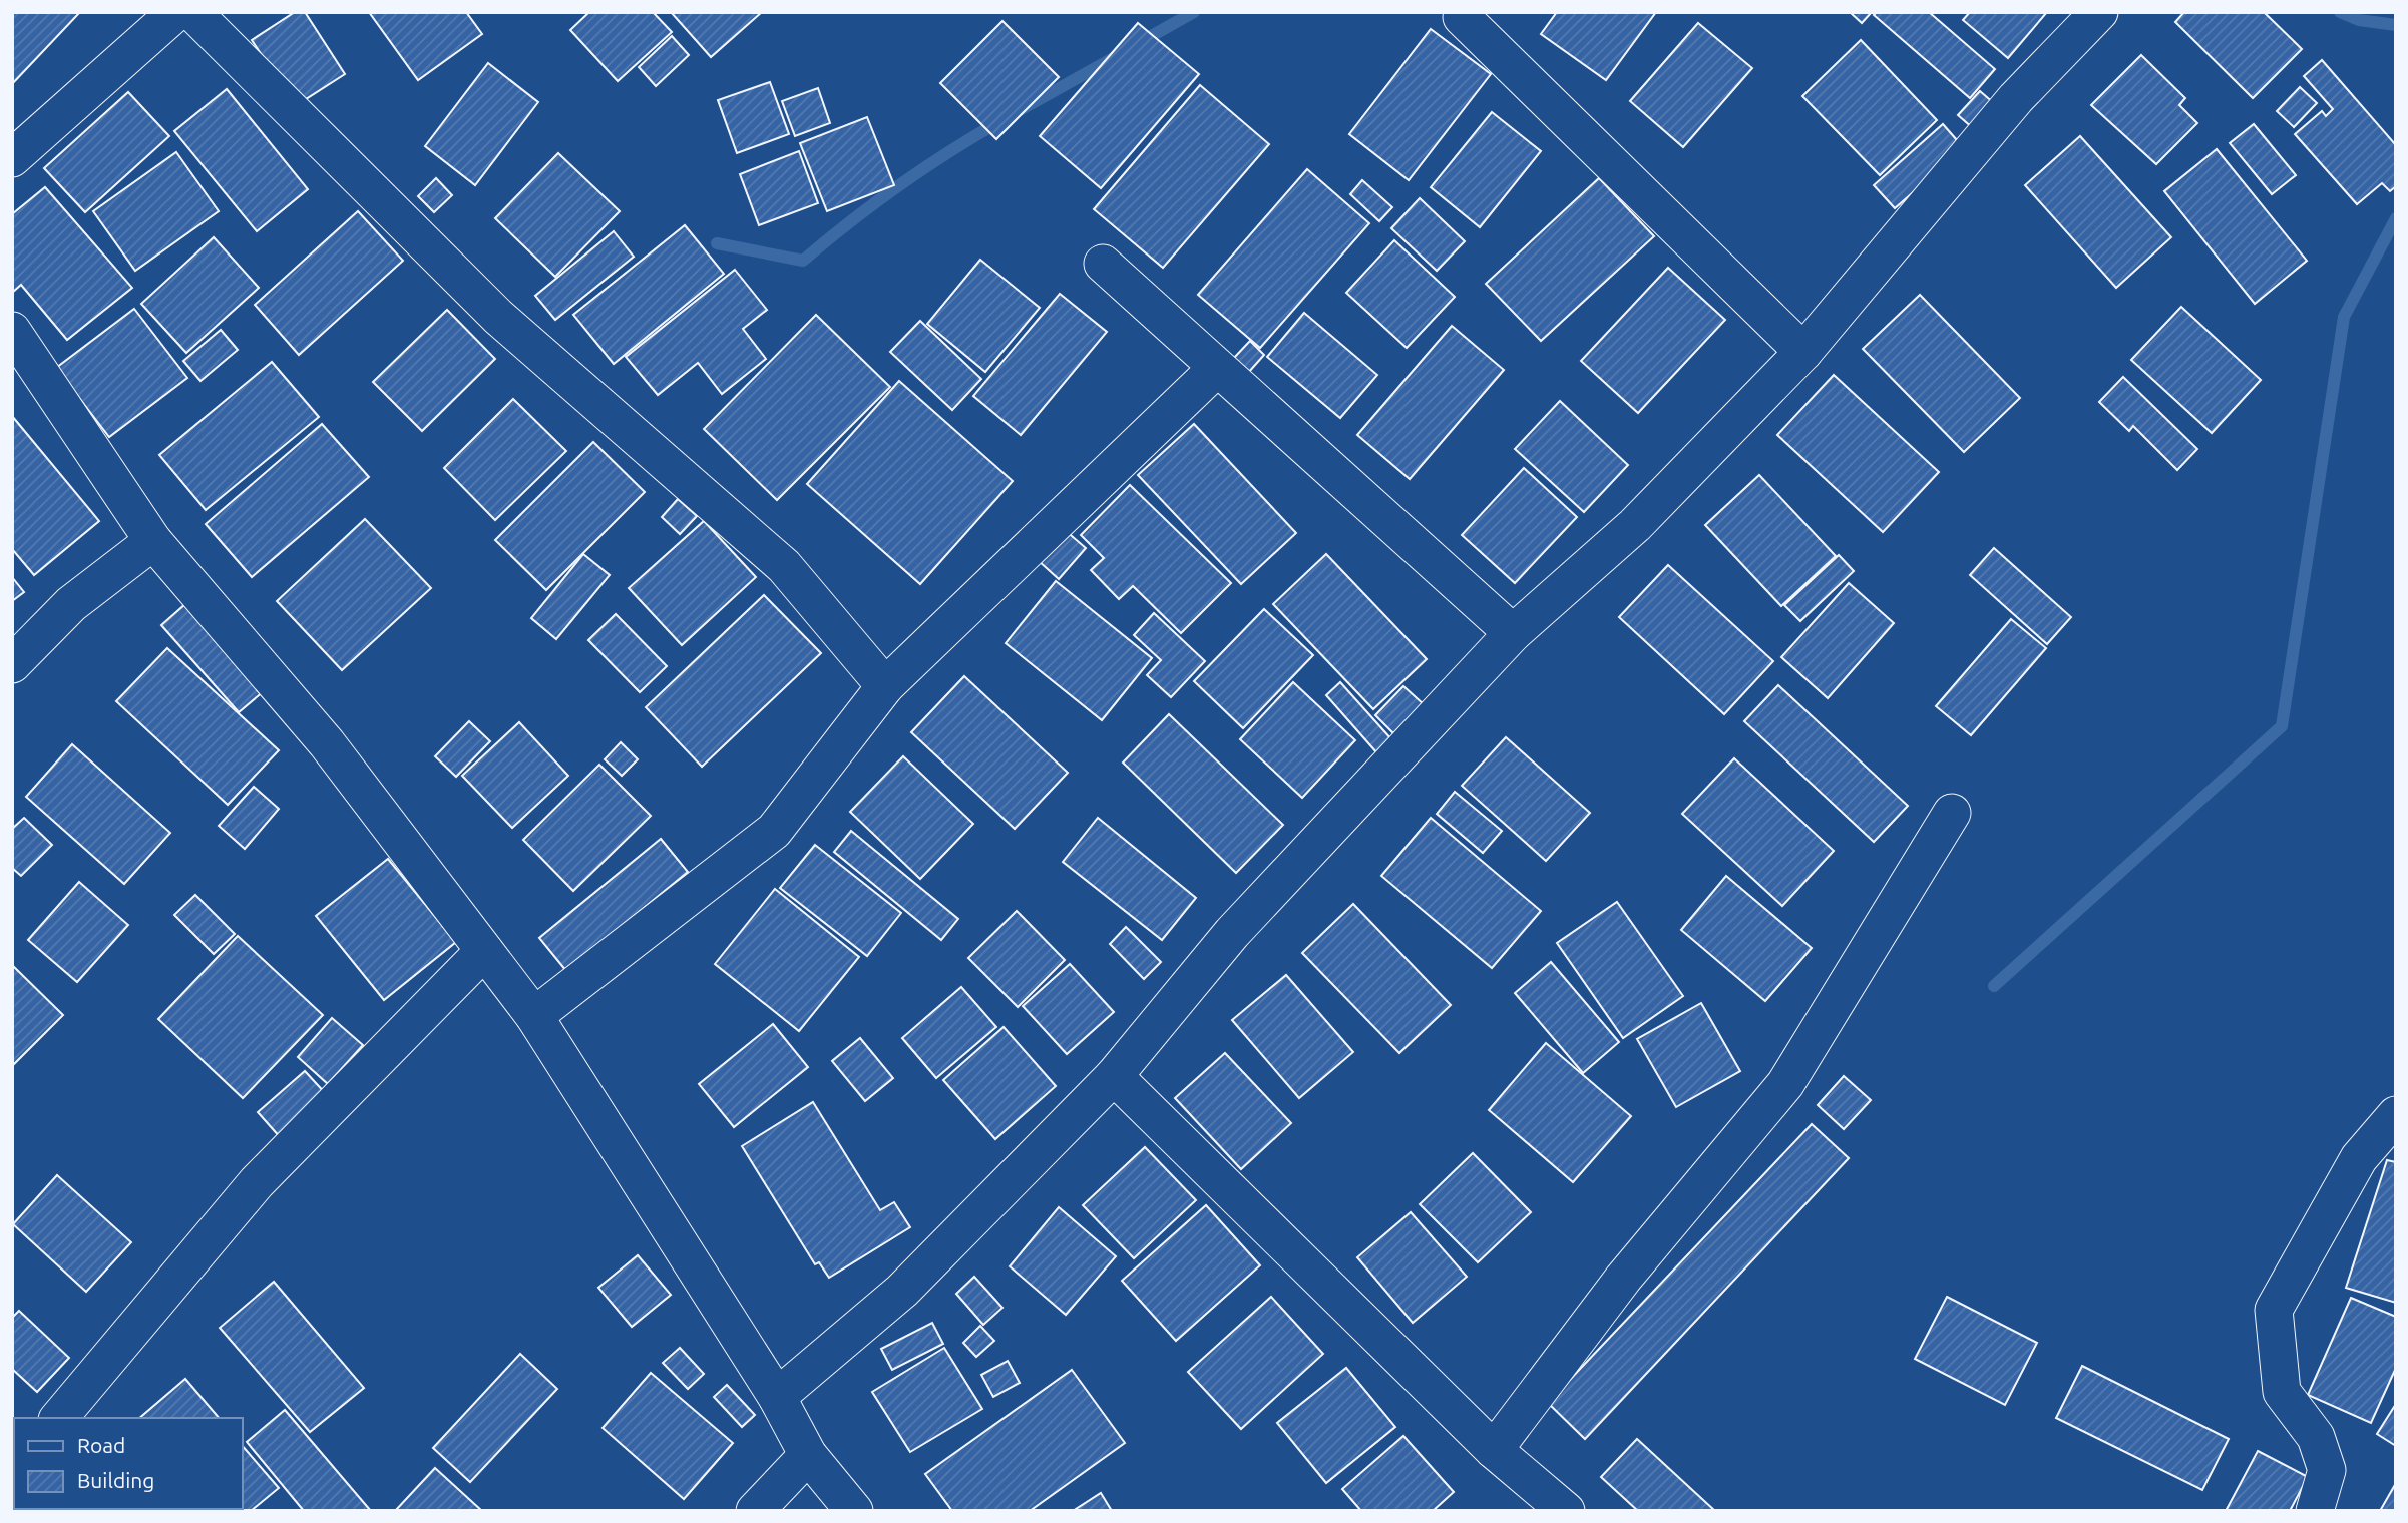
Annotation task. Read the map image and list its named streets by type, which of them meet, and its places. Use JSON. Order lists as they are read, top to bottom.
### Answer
{
  "legend": ["Road", "Building"]
}
